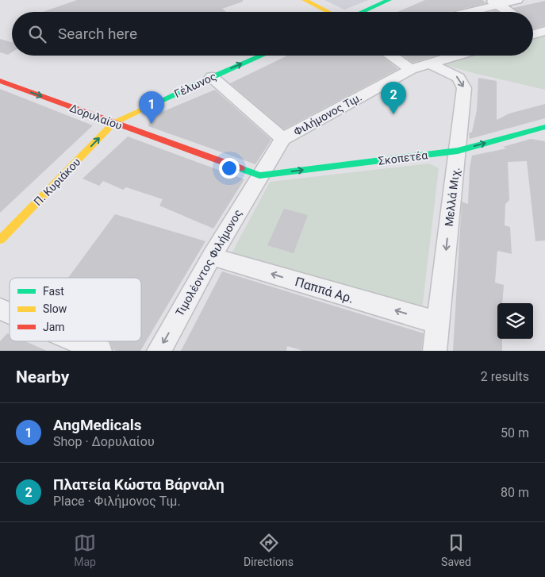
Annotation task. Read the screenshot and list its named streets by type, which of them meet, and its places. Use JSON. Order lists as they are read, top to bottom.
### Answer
{
  "streets": {
    "street": [
      "Γέλωνος",
      "Φιλήμονος Τιμ.",
      "Δορυλαίου",
      "Σκοπετέα",
      "Π. Κυριάκου",
      "Μελλά Μιχ.",
      "Τιμoλέοντος Φιλήμονος",
      "Παππά Αρ."
    ]
  },
  "crossings": [
    ["Γέλωνος", "Δορυλαίου"],
    ["Γέλωνος", "Π. Κυριάκου"],
    ["Φιλήμονος Τιμ.", "Δορυλαίου"],
    ["Φιλήμονος Τιμ.", "Σκοπετέα"],
    ["Φιλήμονος Τιμ.", "Μελλά Μιχ."],
    ["Φιλήμονος Τιμ.", "Τιμoλέοντος Φιλήμονος"],
    ["Δορυλαίου", "Σκοπετέα"],
    ["Δορυλαίου", "Π. Κυριάκου"],
    ["Δορυλαίου", "Τιμoλέοντος Φιλήμονος"],
    ["Σκοπετέα", "Μελλά Μιχ."],
    ["Σκοπετέα", "Τιμoλέοντος Φιλήμονος"],
    ["Μελλά Μιχ.", "Παππά Αρ."],
    ["Τιμoλέοντος Φιλήμονος", "Παππά Αρ."]
  ],
  "one_way": [
    "Δορυλαίου",
    "Σκοπετέα",
    "Π. Κυριάκου",
    "Μελλά Μιχ.",
    "Τιμoλέοντος Φιλήμονος",
    "Παππά Αρ."
  ],
  "legend": ["Fast", "Slow", "Jam"],
  "page": {
    "search": "Search here",
    "pins": ["2", "1"],
    "heading": ["Nearby", "2 results"],
    "list": [
      {
        "mark": "1",
        "name": "AngMedicals",
        "note": "Shop · Δορυλαίου",
        "value": "50 m"
      },
      {
        "mark": "2",
        "name": "Πλατεία Κώστα Βάρναλη",
        "note": "Place · Φιλήμονος Τιμ.",
        "value": "80 m"
      }
    ],
    "nav": ["Map", "Directions", "Saved"]
  }
}
